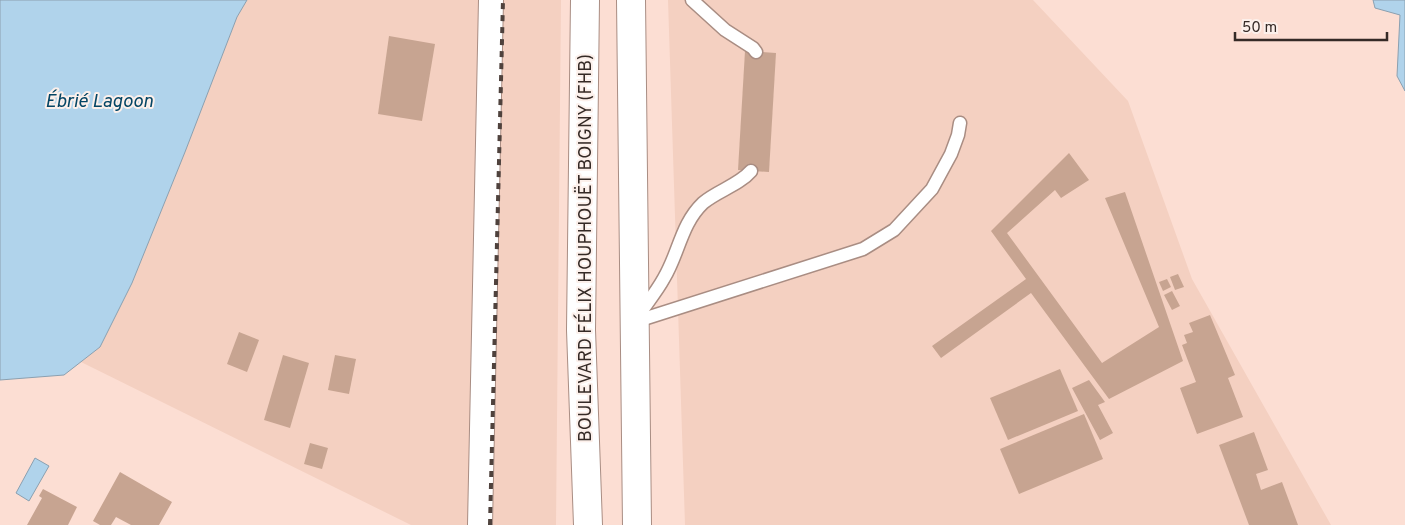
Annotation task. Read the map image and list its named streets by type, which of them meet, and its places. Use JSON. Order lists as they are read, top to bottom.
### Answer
{
  "streets": {
    "highway": ["BOULEVARD FÉLIX HOUPHOUËT BOIGNY (FHB)"]
  },
  "water": ["Ébrié Lagoon"],
  "scale_bar": "50 m"
}
